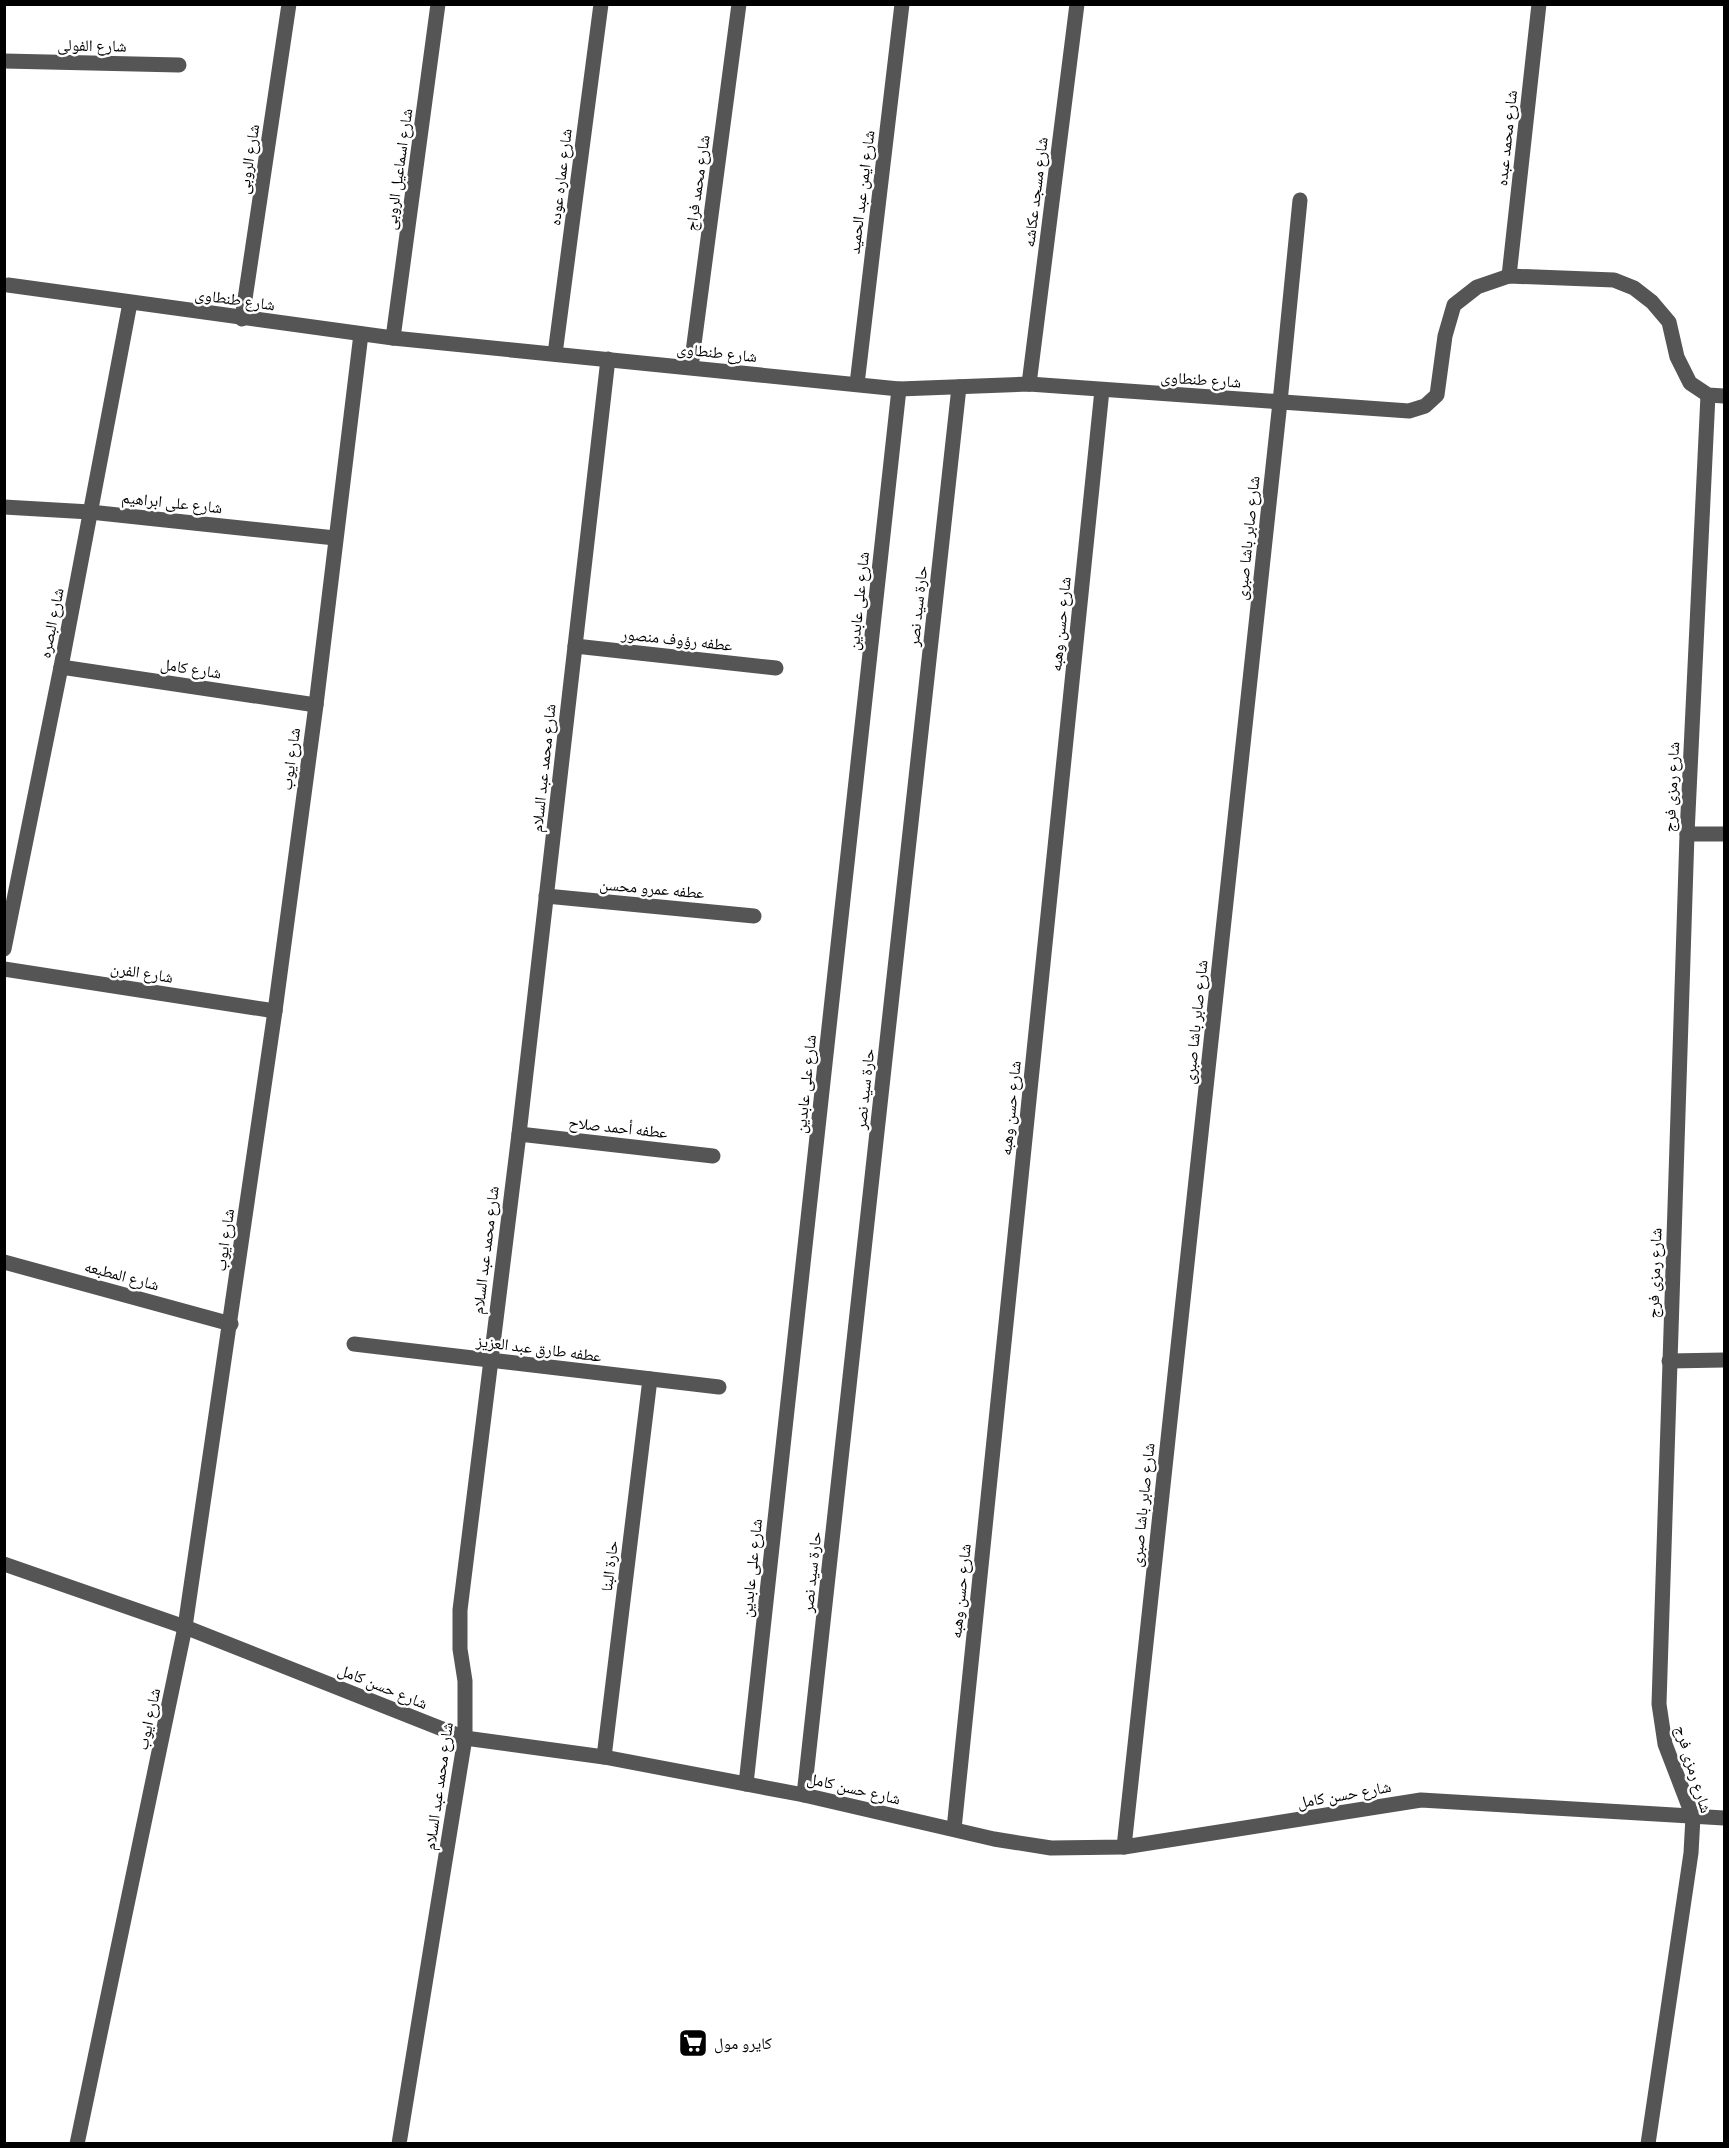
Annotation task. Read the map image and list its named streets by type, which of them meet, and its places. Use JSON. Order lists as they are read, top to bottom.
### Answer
{
  "streets": {
    "street": [
      "شارع الفولى",
      "شارع محمد عبده",
      "شارع الروبى",
      "شارع اسماعيل الروبى",
      "شارع عماره عوده",
      "شارع محمد فراج",
      "شارع ايمن عبد الحميد",
      "شارع مسجد عكاشه",
      "شارع طنطاوى",
      "شارع على ابراهيم",
      "شارع صابر باشا صبرى",
      "شارع على عابدين",
      "حارة سيد نصر",
      "شارع البصره",
      "شارع حسن وهبه",
      "عطفه رؤوف منصور",
      "شارع كامل",
      "شارع ايوب",
      "شارع محمد عبد السلام",
      "شارع رمزى فرج",
      "عطفه عمرو محسن",
      "شارع الفرن",
      "عطفه أحمد صلاح",
      "شارع المطبعه",
      "عطفه طارق عبد العزيز",
      "حارة البنا",
      "شارع حسن كامل"
    ]
  },
  "crossings": [
    ["شارع محمد عبده", "شارع طنطاوى"],
    ["شارع الروبى", "شارع طنطاوى"],
    ["شارع اسماعيل الروبى", "شارع طنطاوى"],
    ["شارع عماره عوده", "شارع طنطاوى"],
    ["شارع محمد فراج", "شارع طنطاوى"],
    ["شارع ايمن عبد الحميد", "شارع طنطاوى"],
    ["شارع مسجد عكاشه", "شارع طنطاوى"],
    ["شارع طنطاوى", "شارع صابر باشا صبرى"],
    ["شارع طنطاوى", "شارع على عابدين"],
    ["شارع طنطاوى", "حارة سيد نصر"],
    ["شارع طنطاوى", "شارع البصره"],
    ["شارع طنطاوى", "شارع حسن وهبه"],
    ["شارع طنطاوى", "شارع ايوب"],
    ["شارع طنطاوى", "شارع محمد عبد السلام"],
    ["شارع على ابراهيم", "شارع البصره"],
    ["شارع على ابراهيم", "شارع ايوب"],
    ["شارع صابر باشا صبرى", "شارع حسن كامل"],
    ["شارع على عابدين", "شارع حسن كامل"],
    ["حارة سيد نصر", "شارع حسن كامل"],
    ["شارع البصره", "شارع كامل"],
    ["شارع حسن وهبه", "شارع حسن كامل"],
    ["عطفه رؤوف منصور", "شارع محمد عبد السلام"],
    ["شارع كامل", "شارع ايوب"],
    ["شارع ايوب", "شارع الفرن"],
    ["شارع ايوب", "شارع المطبعه"],
    ["شارع ايوب", "شارع حسن كامل"],
    ["شارع محمد عبد السلام", "عطفه عمرو محسن"],
    ["شارع محمد عبد السلام", "عطفه أحمد صلاح"],
    ["شارع محمد عبد السلام", "عطفه طارق عبد العزيز"],
    ["شارع محمد عبد السلام", "شارع حسن كامل"],
    ["شارع رمزى فرج", "شارع حسن كامل"],
    ["عطفه طارق عبد العزيز", "حارة البنا"],
    ["حارة البنا", "شارع حسن كامل"]
  ],
  "places": {
    "supermarket": ["كايرو مول"]
  }
}
